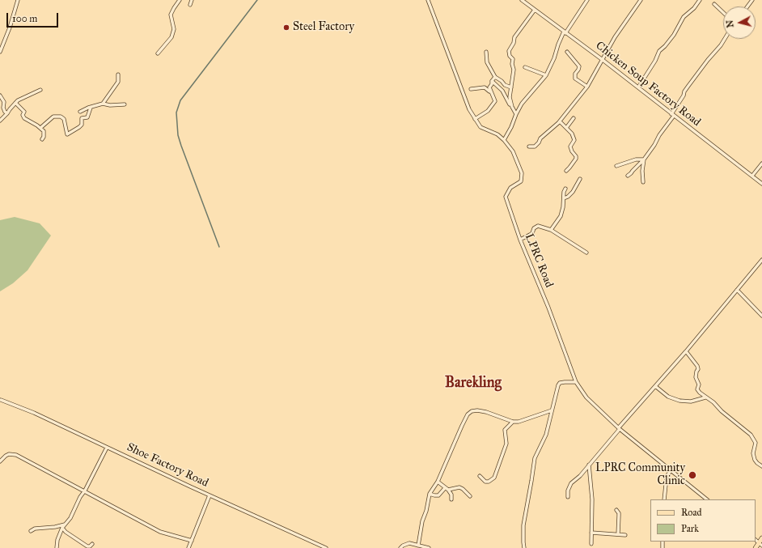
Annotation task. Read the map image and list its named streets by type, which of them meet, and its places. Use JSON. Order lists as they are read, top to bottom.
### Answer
{
  "streets": {
    "street": ["Chicken Soup Factory Road", "LPRC Road", "Shoe Factory Road"]
  },
  "districts": ["Barekling"],
  "places": ["Steel Factory", "LPRC Community Clinic"],
  "legend": ["Road", "Park"],
  "scale_bar": "100 m",
  "north": "left"
}
